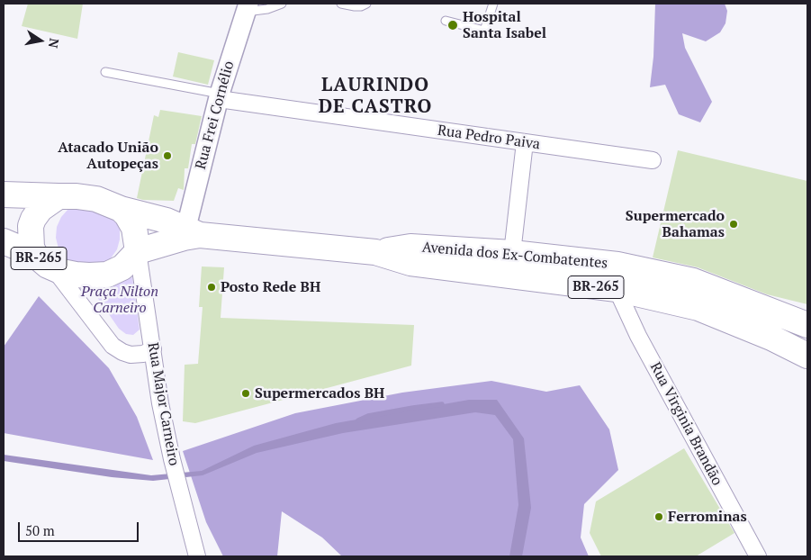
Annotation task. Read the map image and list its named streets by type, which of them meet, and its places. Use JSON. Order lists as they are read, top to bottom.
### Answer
{
  "streets": {
    "main road": ["Avenida dos Ex-Combatentes", "BR-265"],
    "street": [
      "Rua Frei Cornélio",
      "Rua Pedro Paiva",
      "Rua Major Carneiro",
      "Rua Virginia Brandão"
    ]
  },
  "crossings": [
    ["Rua Frei Cornélio", "Rua Pedro Paiva"],
    ["Rua Frei Cornélio", "Avenida dos Ex-Combatentes"],
    ["Avenida dos Ex-Combatentes", "BR-265"],
    ["Avenida dos Ex-Combatentes", "Rua Major Carneiro"],
    ["Avenida dos Ex-Combatentes", "Rua Virginia Brandão"],
    ["BR-265", "Rua Major Carneiro"]
  ],
  "districts": ["LAURINDO DE CASTRO"],
  "parks": ["Praça Nilton Carneiro"],
  "places": [
    "Hospital Santa Isabel",
    "Atacado União Autopeças",
    "Supermercado Bahamas",
    "Posto Rede BH",
    "Supermercados BH",
    "Ferrominas"
  ],
  "scale_bar": "50 m",
  "north": "right"
}
